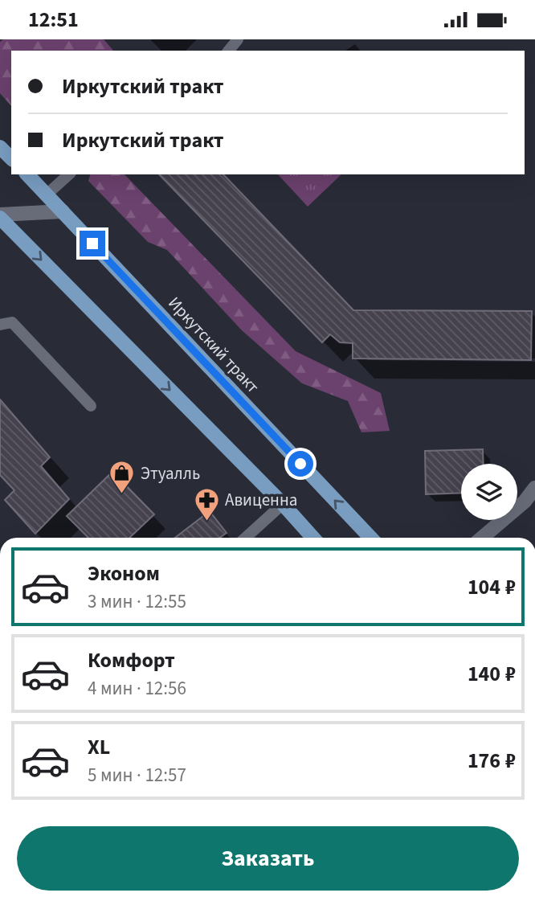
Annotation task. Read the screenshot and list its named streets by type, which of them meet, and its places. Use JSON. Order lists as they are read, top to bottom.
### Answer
{
  "streets": {
    "main road": ["Иркутский тракт"]
  },
  "places": {
    "shop": ["Этуалль"],
    "pharmacy": ["Авиценна"]
  },
  "page": {
    "status": "12:51",
    "banner": ["Иркутский тракт", "Иркутский тракт"],
    "list": [
      {
        "name": "Эконом",
        "note": "3 мин · 12:55",
        "value": "104 ₽"
      },
      {
        "name": "Комфорт",
        "note": "4 мин · 12:56",
        "value": "140 ₽"
      },
      {
        "name": "XL",
        "note": "5 мин · 12:57",
        "value": "176 ₽"
      }
    ],
    "buttons": "Заказать"
  }
}
